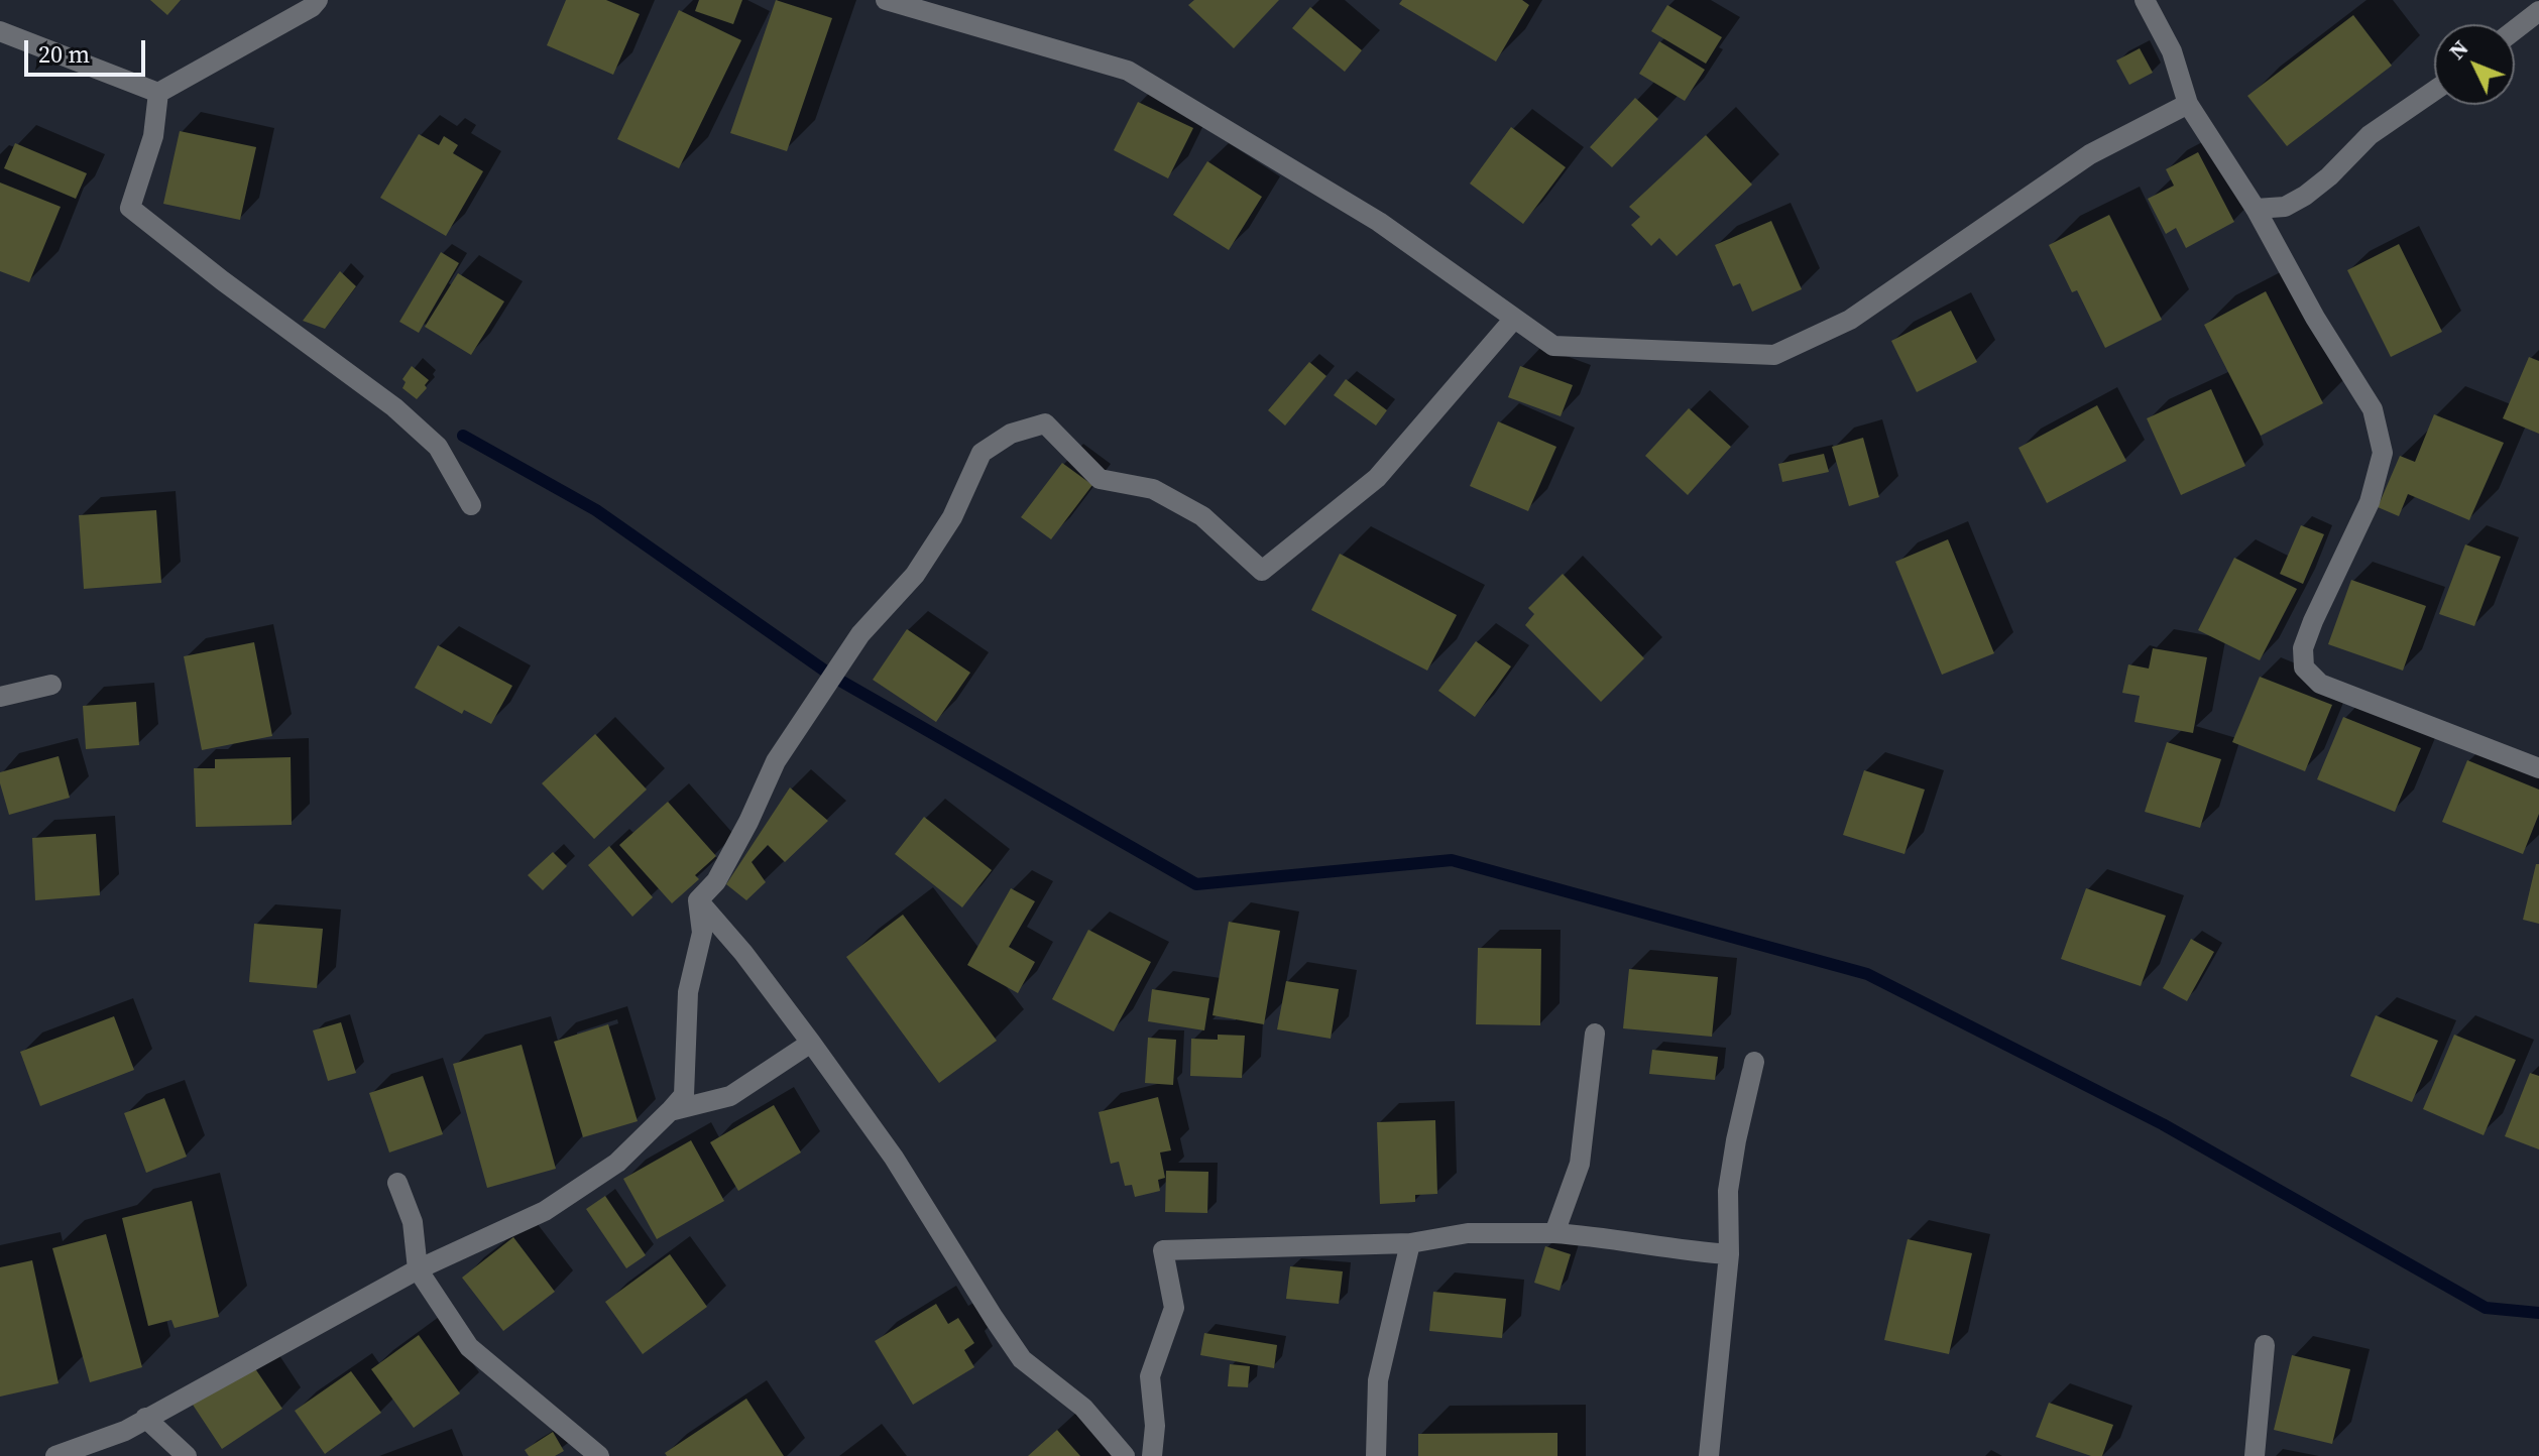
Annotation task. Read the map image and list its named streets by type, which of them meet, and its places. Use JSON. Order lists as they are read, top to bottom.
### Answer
{
  "scale_bar": "20 m",
  "north": "top left"
}
